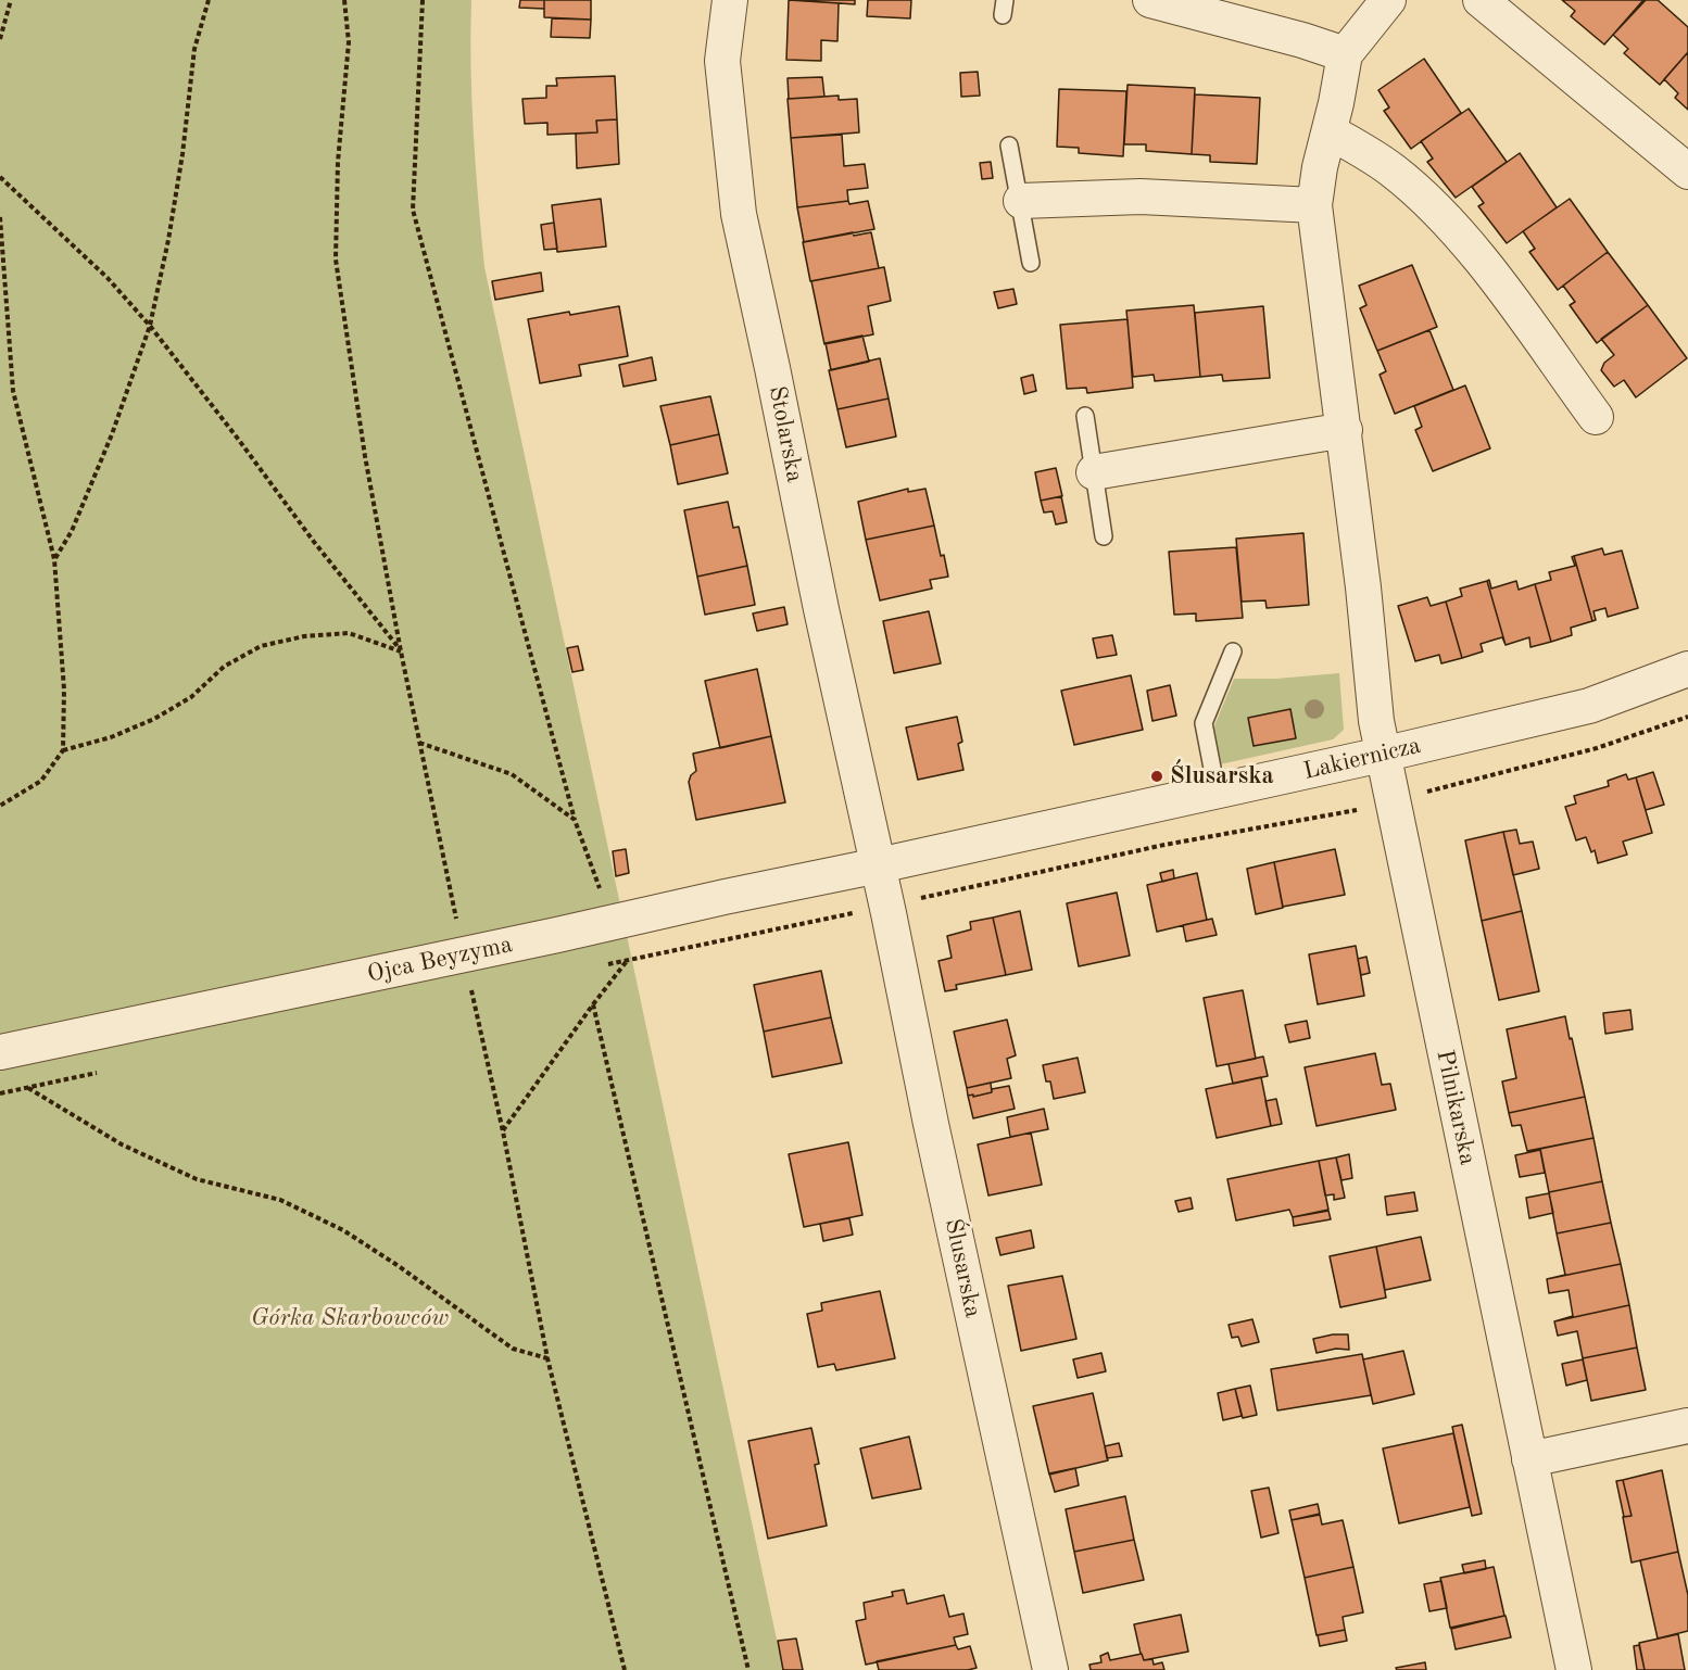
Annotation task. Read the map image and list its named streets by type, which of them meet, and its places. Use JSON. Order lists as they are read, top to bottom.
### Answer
{
  "streets": {
    "street": [
      "Stolarska",
      "Lakiernicza",
      "Ojca Beyzyma",
      "Pilnikarska",
      "Ślusarska"
    ]
  },
  "crossings": [
    ["Stolarska", "Lakiernicza"],
    ["Stolarska", "Ojca Beyzyma"],
    ["Stolarska", "Ślusarska"],
    ["Lakiernicza", "Ojca Beyzyma"],
    ["Lakiernicza", "Pilnikarska"],
    ["Lakiernicza", "Ślusarska"],
    ["Ojca Beyzyma", "Ślusarska"]
  ],
  "parks": ["Górka Skarbowców"],
  "places": ["Ślusarska"]
}
